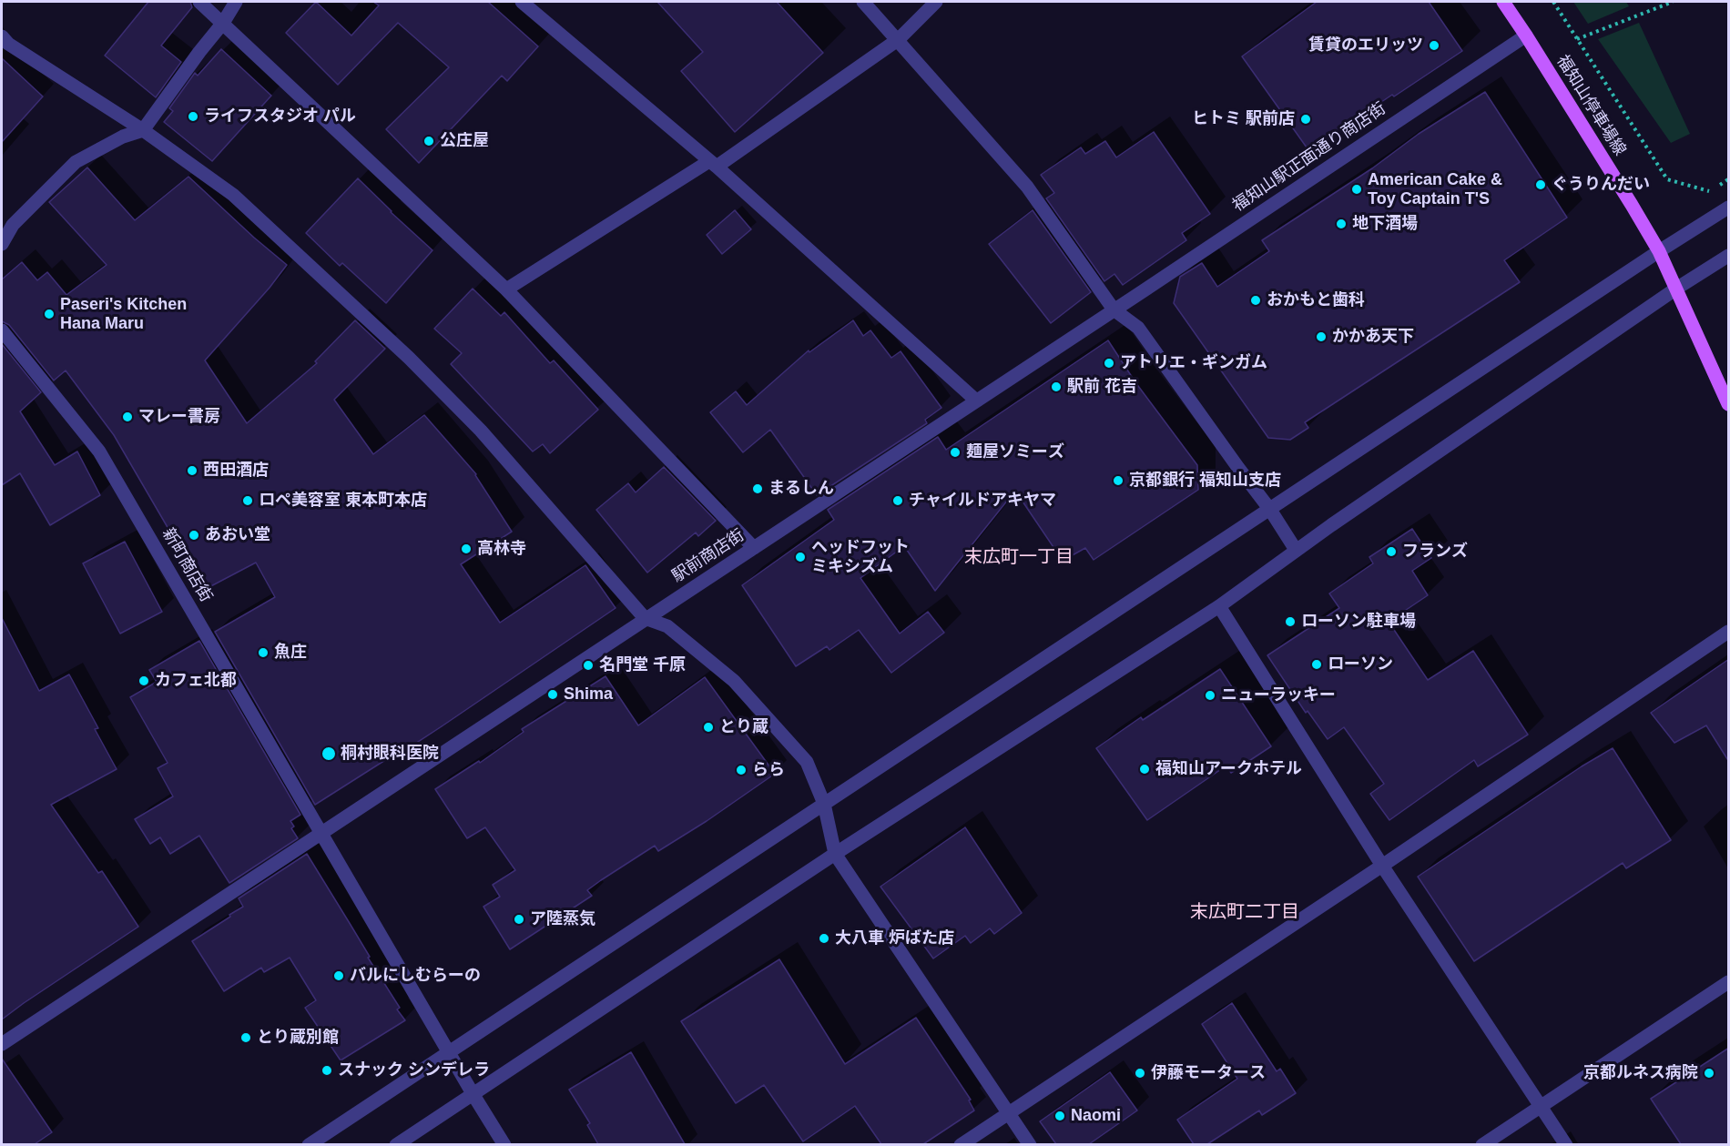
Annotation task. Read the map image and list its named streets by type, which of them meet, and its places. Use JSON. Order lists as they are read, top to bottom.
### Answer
{
  "streets": {
    "main road": ["福知山停車場線"],
    "street": ["福知山駅正面通り商店街", "駅前商店街", "新町商店街"]
  },
  "crossings": [
    ["福知山停車場線", "福知山駅正面通り商店街"],
    ["福知山駅正面通り商店街", "駅前商店街"],
    ["駅前商店街", "新町商店街"]
  ],
  "districts": ["末広町一丁目", "末広町二丁目"],
  "places": [
    "賃貸のエリッツ",
    "ライフスタジオ パル",
    "ヒトミ 駅前店",
    "公庄屋",
    "ぐうりんだい",
    "American Cake & Toy Captain T'S",
    "地下酒場",
    "おかもと歯科",
    "Paseri's Kitchen Hana Maru",
    "かかあ天下",
    "アトリエ・ギンガム",
    "駅前 花吉",
    "マレー書房",
    "麺屋ソミーズ",
    "西田酒店",
    "京都銀行 福知山支店",
    "まるしん",
    "ロペ美容室 東本町本店",
    "チャイルドアキヤマ",
    "あおい堂",
    "高林寺",
    "フランズ",
    "ヘッドフット ミキシズム",
    "ローソン駐車場",
    "魚庄",
    "ローソン",
    "名門堂 千原",
    "カフェ北都",
    "Shima",
    "ニューラッキー",
    "とり蔵",
    "桐村眼科医院",
    "福知山アークホテル",
    "らら",
    "ア陸蒸気",
    "大八車 炉ばた店",
    "バルにしむらーの",
    "とり蔵別館",
    "スナック シンデレラ",
    "伊藤モータース",
    "京都ルネス病院",
    "Naomi"
  ]
}
